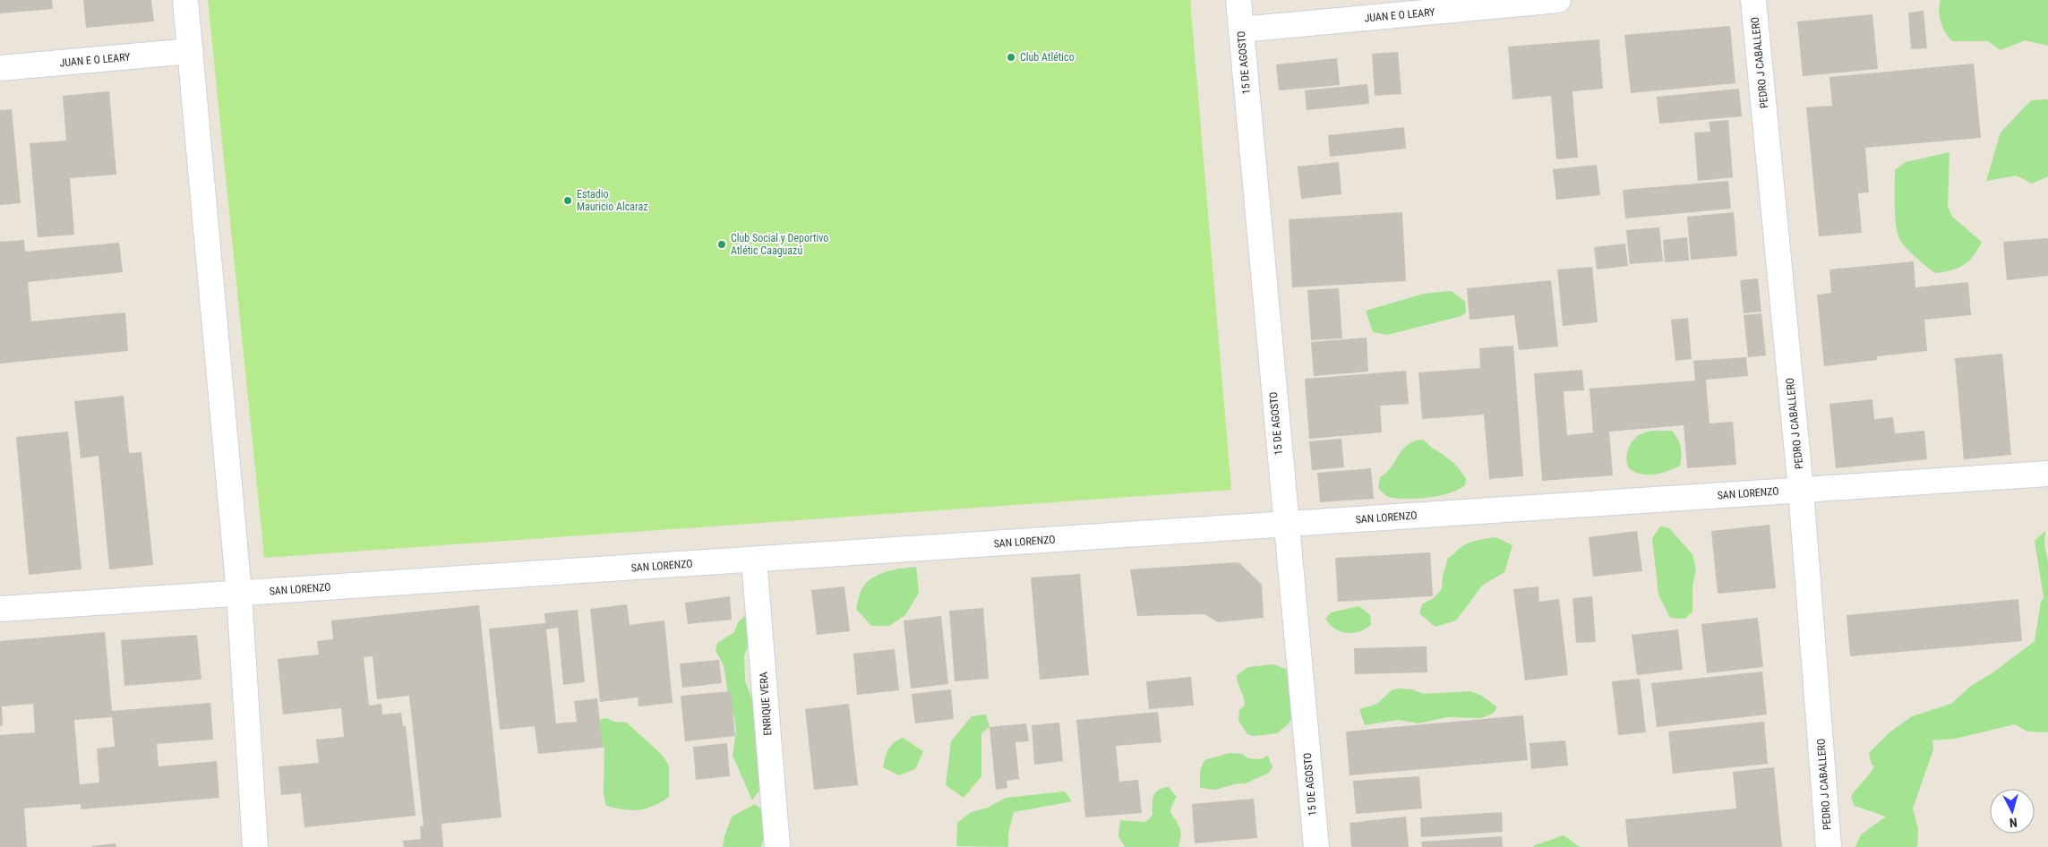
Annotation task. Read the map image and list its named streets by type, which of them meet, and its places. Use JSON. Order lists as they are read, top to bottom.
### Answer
{
  "streets": {
    "street": [
      "JUAN E O LEARY",
      "15 DE AGOSTO",
      "PEDRO J CABALLERO",
      "SAN LORENZO",
      "ENRIQUE VERA"
    ]
  },
  "crossings": [
    ["JUAN E O LEARY", "15 DE AGOSTO"],
    ["15 DE AGOSTO", "SAN LORENZO"],
    ["PEDRO J CABALLERO", "SAN LORENZO"],
    ["SAN LORENZO", "ENRIQUE VERA"]
  ],
  "places": ["Club Atlético", "Estadio Mauricio Alcaraz", "Club Social y Deportivo Atlétic Caaguazú"],
  "north": "bottom"
}
